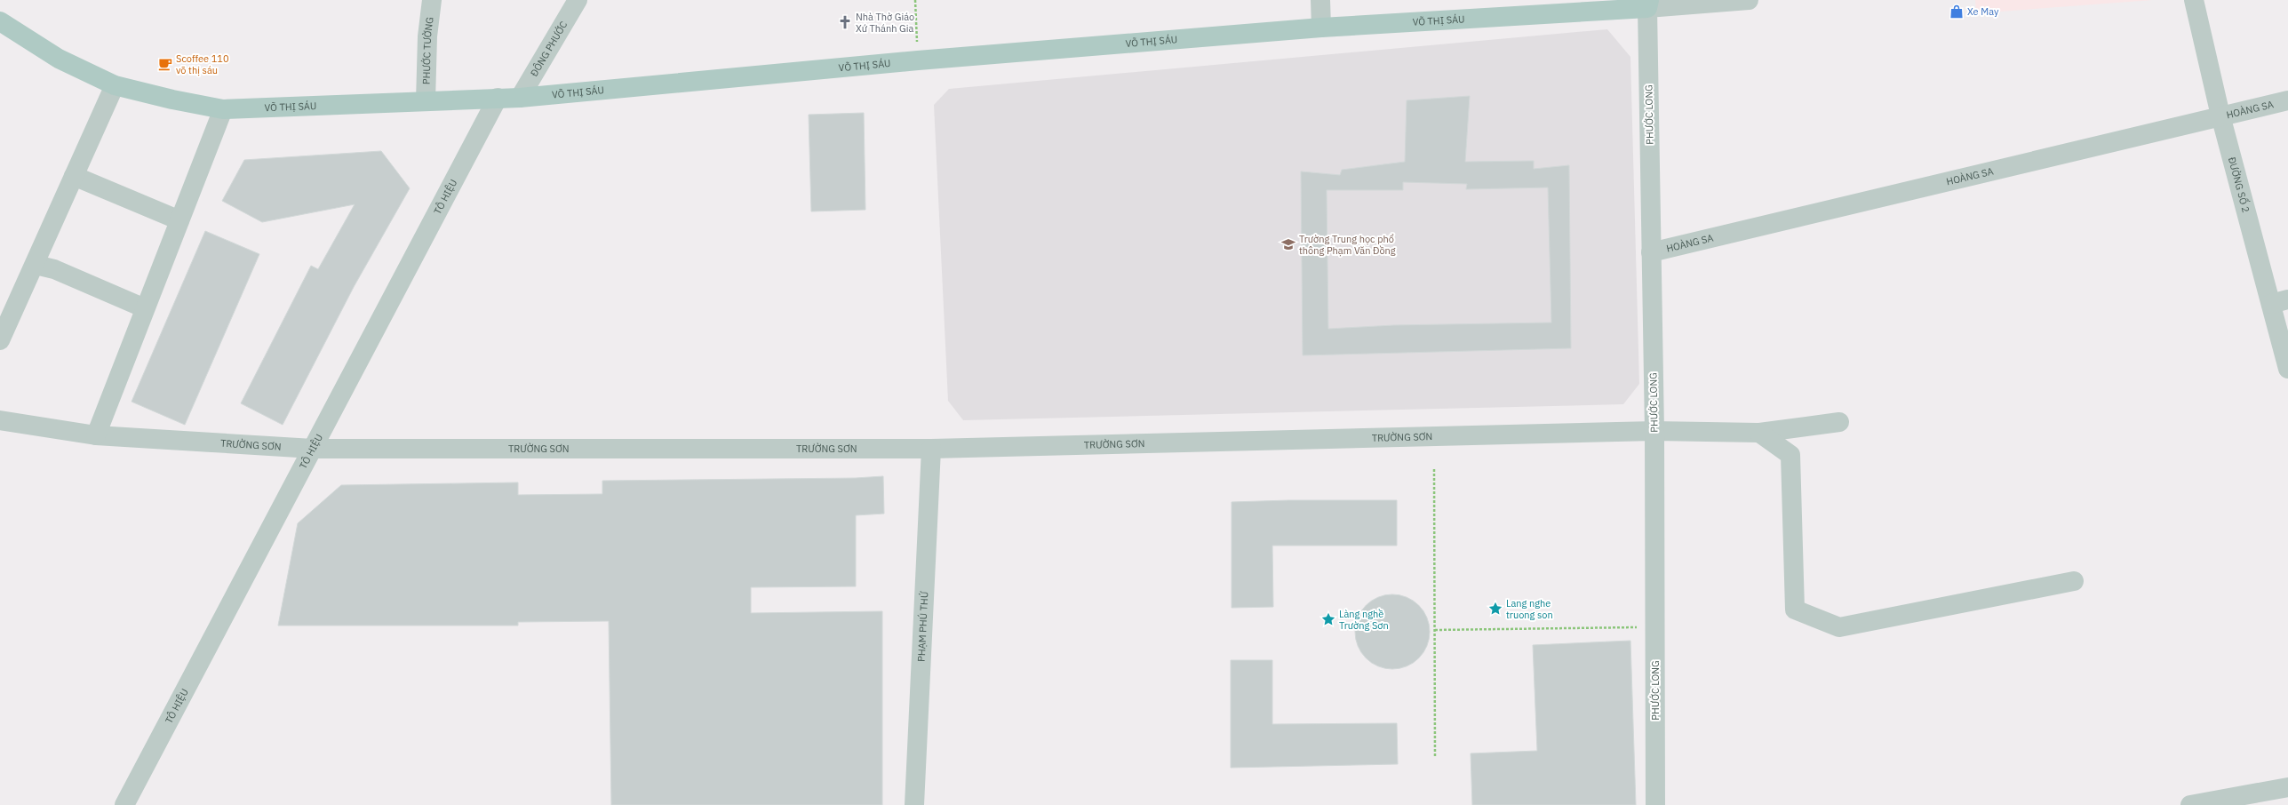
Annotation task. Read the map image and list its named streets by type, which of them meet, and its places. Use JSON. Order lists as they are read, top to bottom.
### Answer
{
  "streets": {
    "main road": ["VÕ THỊ SÁU"],
    "street": [
      "ĐÔNG PHƯỚC",
      "PHƯỚC TƯỜNG",
      "HOÀNG SA",
      "PHƯỚC LONG",
      "ĐƯỜNG SỐ 2",
      "TÔ HIỆU",
      "TRƯỜNG SƠN",
      "PHẠM PHÚ THỨ"
    ]
  },
  "crossings": [
    ["VÕ THỊ SÁU", "ĐÔNG PHƯỚC"],
    ["VÕ THỊ SÁU", "PHƯỚC TƯỜNG"],
    ["VÕ THỊ SÁU", "PHƯỚC LONG"],
    ["VÕ THỊ SÁU", "TÔ HIỆU"],
    ["HOÀNG SA", "PHƯỚC LONG"],
    ["HOÀNG SA", "ĐƯỜNG SỐ 2"],
    ["PHƯỚC LONG", "TRƯỜNG SƠN"],
    ["TÔ HIỆU", "TRƯỜNG SƠN"],
    ["TRƯỜNG SƠN", "PHẠM PHÚ THỨ"]
  ],
  "places": {
    "shop": ["Xe May"],
    "church": ["Nhà Thờ Giáo Xứ Thánh Gia"],
    "cafe": ["Scoffee 110 võ thị sáu"],
    "school or university": ["Trường Trung học phổ thông Phạm Văn Đồng"],
    "place": ["Lang nghe truong son", "Làng nghề Trường Sơn"]
  }
}
